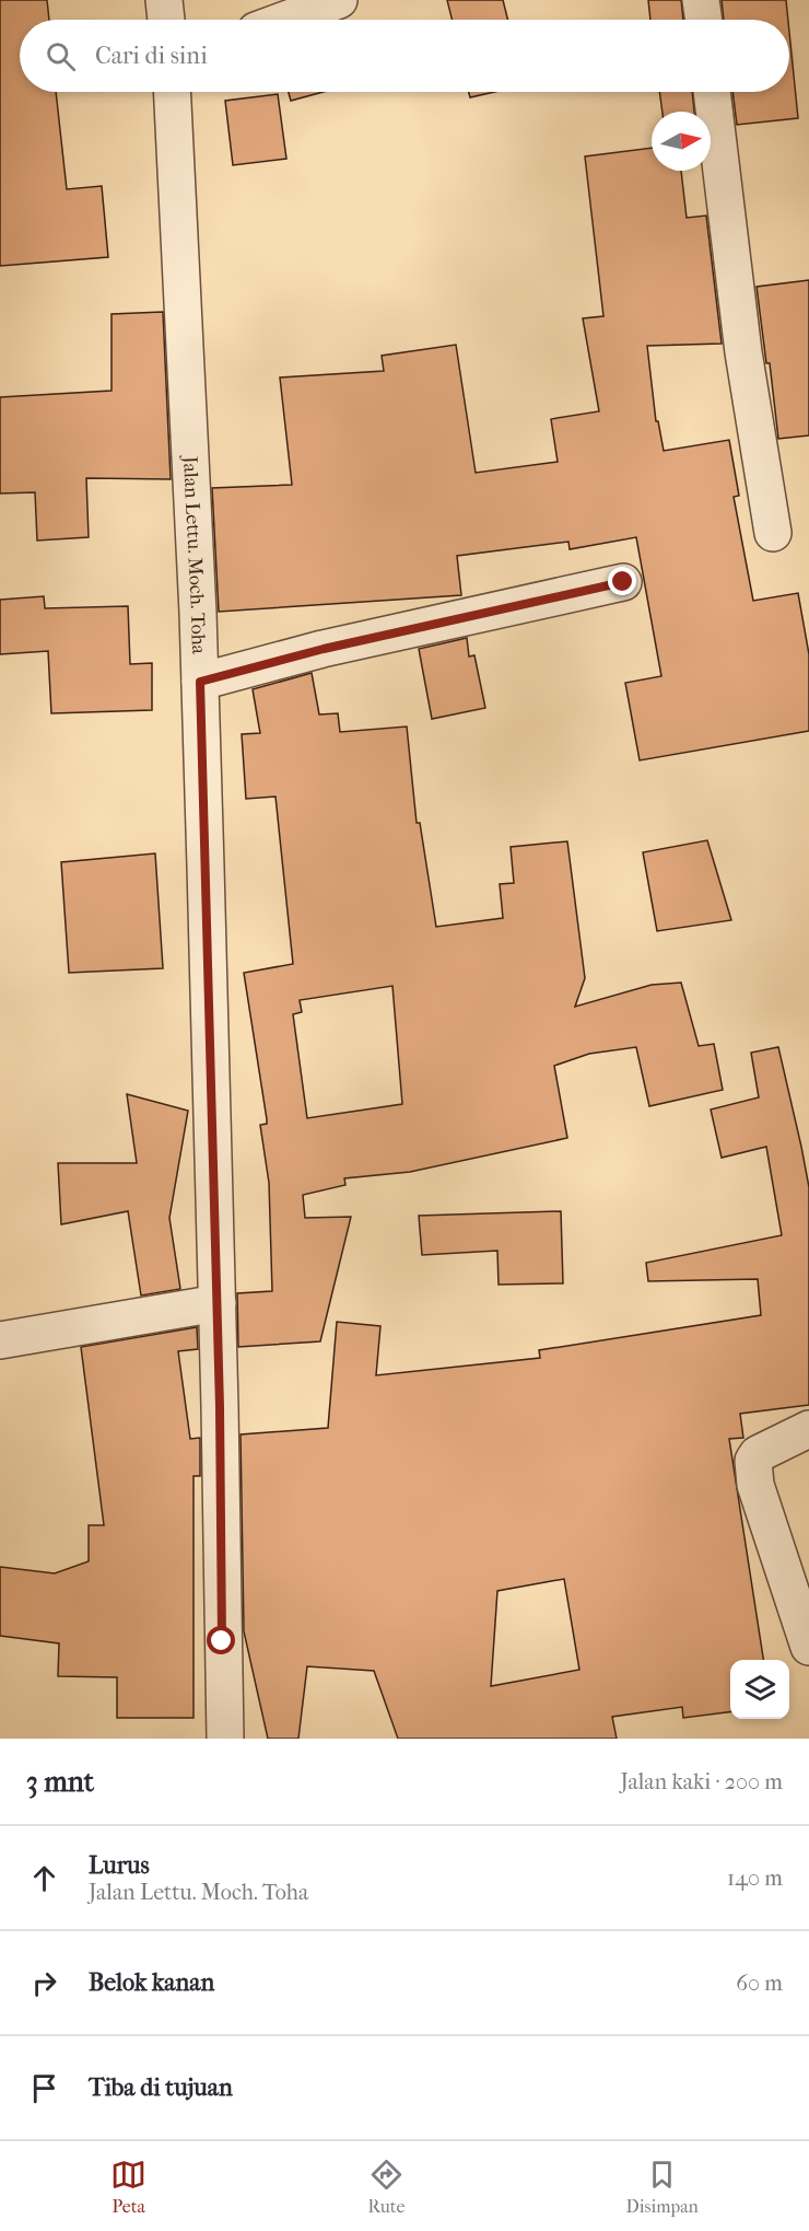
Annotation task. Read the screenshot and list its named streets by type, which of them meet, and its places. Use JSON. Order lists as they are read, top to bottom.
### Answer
{
  "streets": {
    "street": ["Jalan Lettu. Moch. Toha"]
  },
  "north": "right",
  "page": {
    "search": "Cari di sini",
    "heading": ["3 mnt", "Jalan kaki · 200 m"],
    "list": [
      ["Lurus", "Jalan Lettu. Moch. Toha", "140 m"],
      ["Belok kanan", "60 m"],
      "Tiba di tujuan"
    ],
    "nav": ["Peta", "Rute", "Disimpan"]
  }
}
